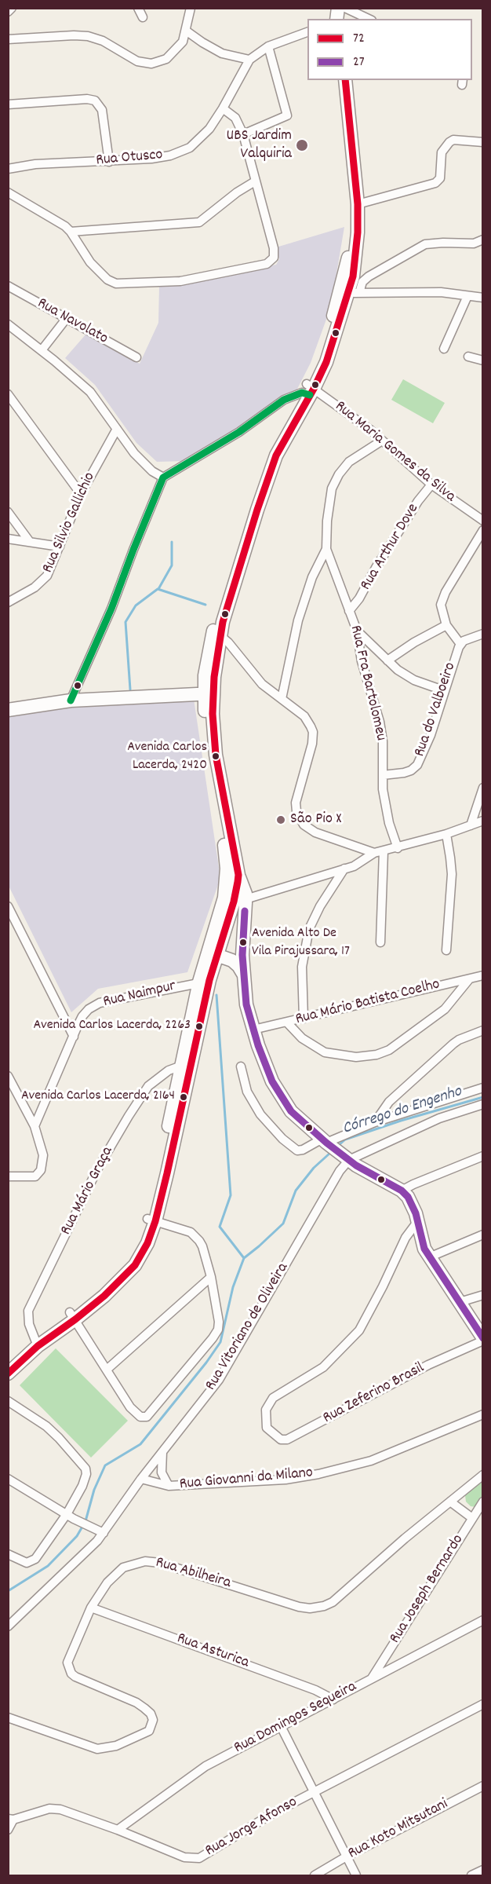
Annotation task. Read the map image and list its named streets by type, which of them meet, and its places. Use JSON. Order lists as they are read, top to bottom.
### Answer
{
  "streets": {
    "street": [
      "Rua Otusco",
      "Rua Navolato",
      "Rua Maria Gomes da Silva",
      "Rua Silvio Gallichio",
      "Rua Arthur Dove",
      "Rua Fra Bartolomeu",
      "Rua do Valboeiro",
      "Rua Naimpur",
      "Rua Mário Batista Coelho",
      "Rua Mário Graça",
      "Rua Vitoriano de Oliveira",
      "Rua Zeferino Brasil",
      "Rua Giovanni da Milano",
      "Rua Abilheira",
      "Rua Joseph Bernardo",
      "Rua Asturica",
      "Rua Domingos Sequeira",
      "Rua Jorge Afonso",
      "Rua Koto Mitsutani"
    ]
  },
  "crossings": [
    ["Rua Maria Gomes da Silva", "Rua Arthur Dove"],
    ["Rua Arthur Dove", "Rua Fra Bartolomeu"],
    ["Rua Fra Bartolomeu", "Rua do Valboeiro"],
    ["Rua Vitoriano de Oliveira", "Rua Giovanni da Milano"],
    ["Rua Abilheira", "Rua Asturica"],
    ["Rua Joseph Bernardo", "Rua Domingos Sequeira"],
    ["Rua Asturica", "Rua Domingos Sequeira"],
    ["Rua Domingos Sequeira", "Rua Jorge Afonso"]
  ],
  "water": ["Córrego do Engenho"],
  "places": [
    "UBS Jardim Valquiria",
    "Avenida Carlos Lacerda, 2420",
    "São Pio X",
    "Avenida Alto De Vila Pirajussara, 17",
    "Avenida Carlos Lacerda, 2263",
    "Avenida Carlos Lacerda, 2164"
  ],
  "lines": ["transit line 72", "transit line 27"],
  "legend": ["72", "27"]
}
